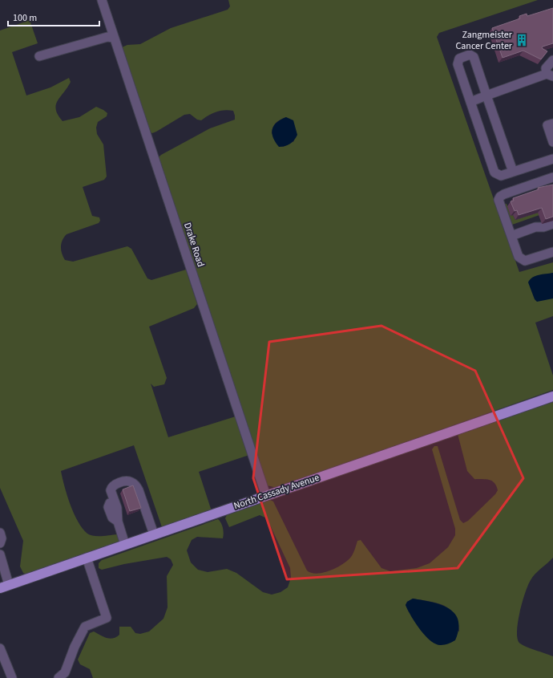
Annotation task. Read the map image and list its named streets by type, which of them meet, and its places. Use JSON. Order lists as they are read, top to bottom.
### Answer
{
  "streets": {
    "main road": ["North Cassady Avenue"],
    "street": ["Drake Road"]
  },
  "crossings": [
    ["Drake Road", "North Cassady Avenue"]
  ],
  "places": {
    "building": ["Zangmeister Cancer Center"]
  },
  "scale_bar": "100 m"
}
